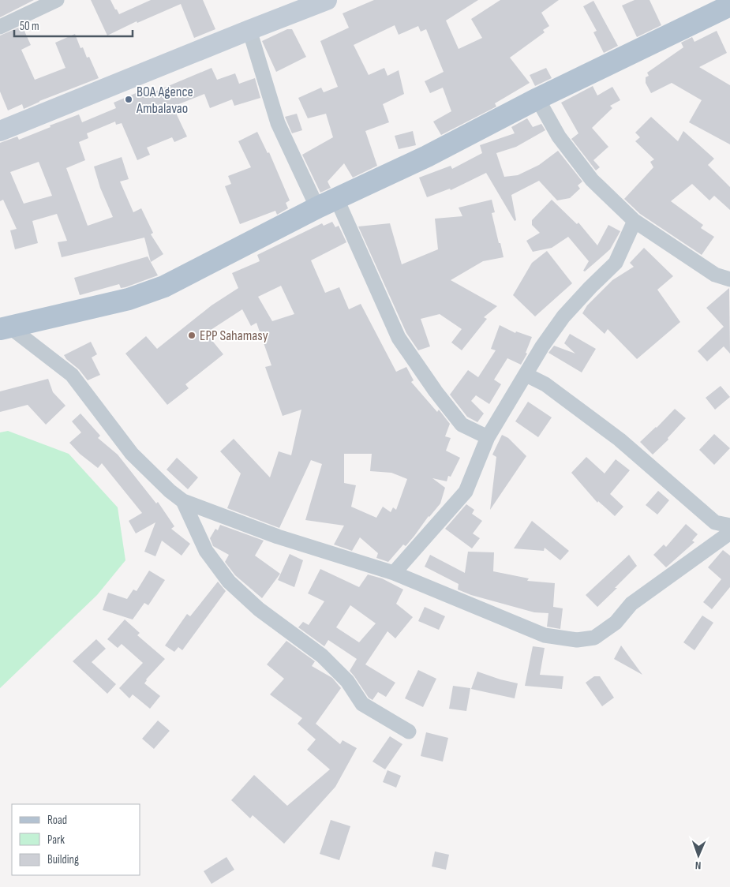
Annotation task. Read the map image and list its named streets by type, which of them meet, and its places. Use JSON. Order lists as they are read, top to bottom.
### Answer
{
  "places": ["BOA Agence Ambalavao", "EPP Sahamasy"],
  "legend": ["Road", "Park", "Building"],
  "scale_bar": "50 m",
  "north": "bottom"
}
